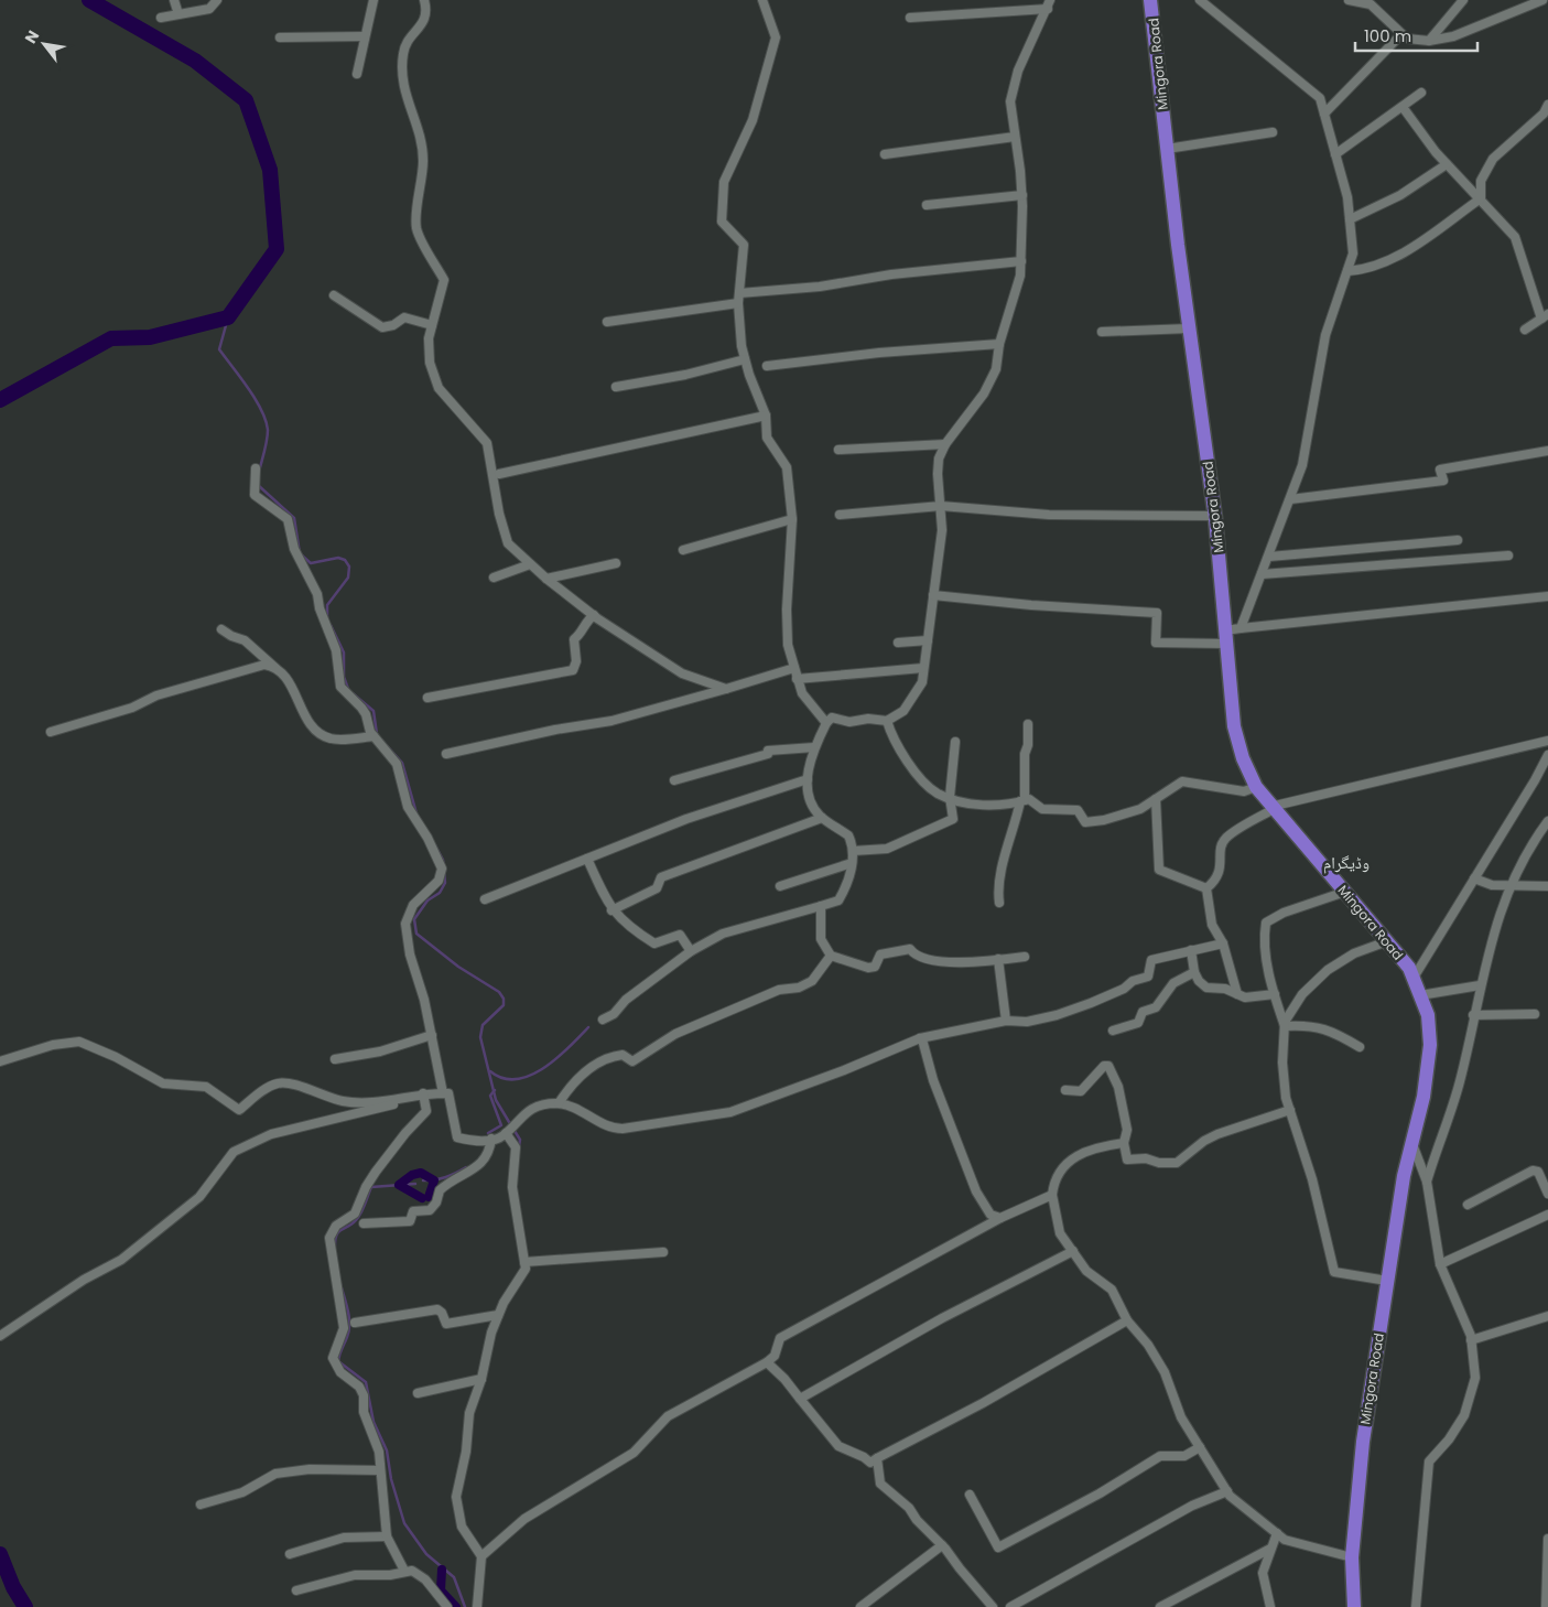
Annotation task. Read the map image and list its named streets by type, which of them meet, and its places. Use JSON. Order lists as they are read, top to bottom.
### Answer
{
  "streets": {
    "highway": ["Mingora Road"]
  },
  "districts": ["وڈیگرام"],
  "scale_bar": "100 m",
  "north": "top left"
}
